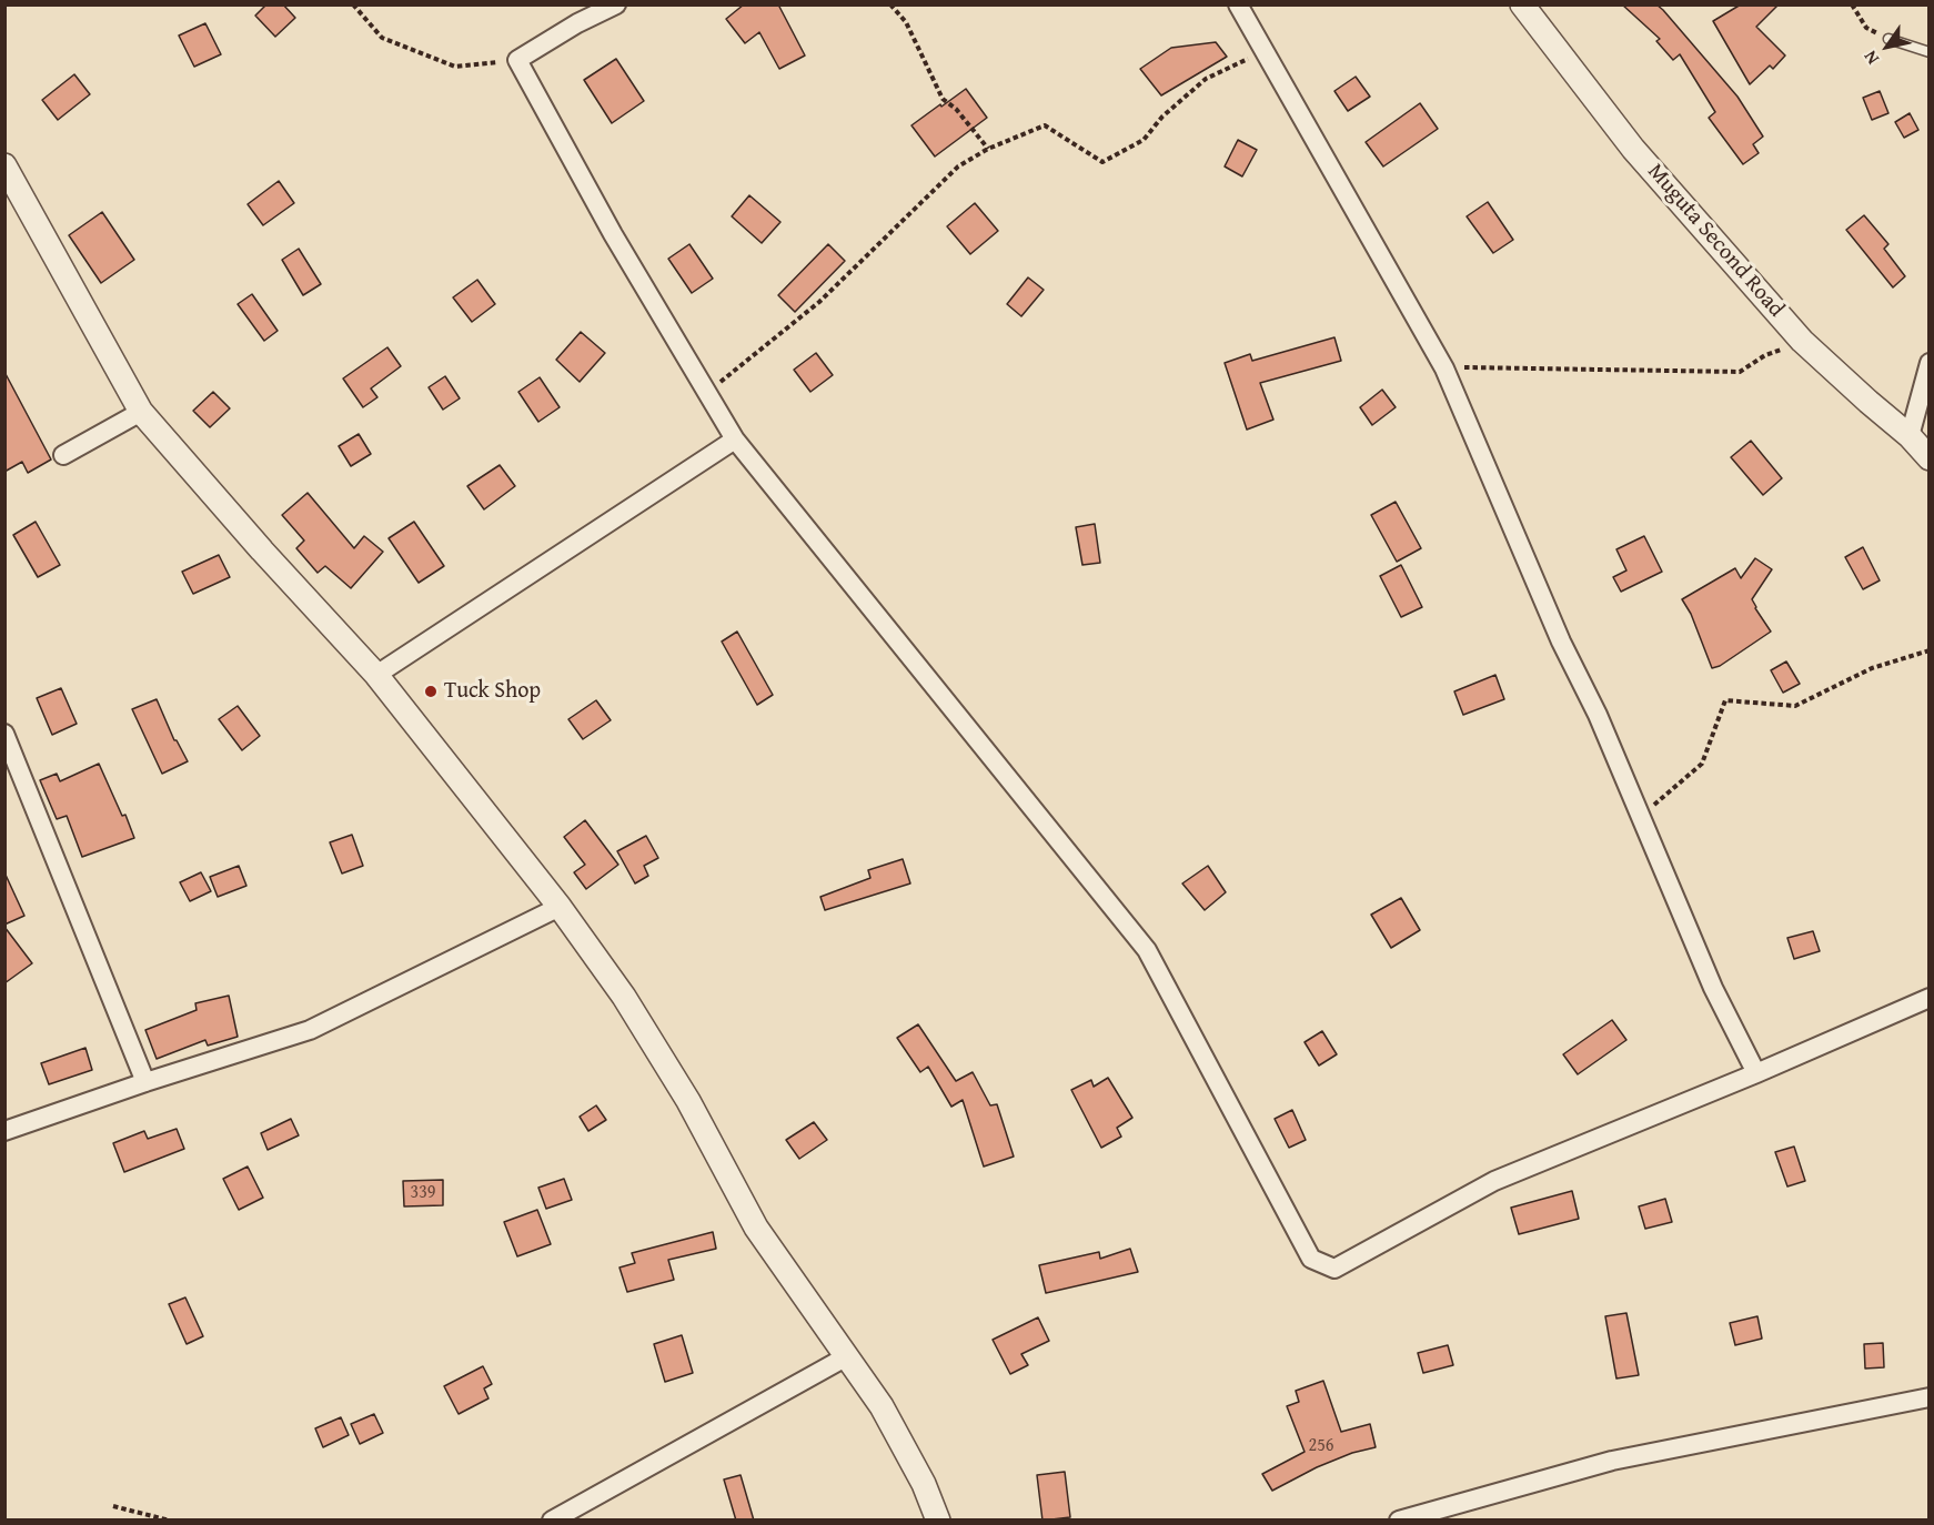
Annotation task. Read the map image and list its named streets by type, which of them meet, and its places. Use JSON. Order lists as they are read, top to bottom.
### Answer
{
  "streets": {
    "street": ["Muguta Second Road"]
  },
  "places": ["Tuck Shop"],
  "house_numbers": ["339", "256"],
  "north": "bottom left"
}
